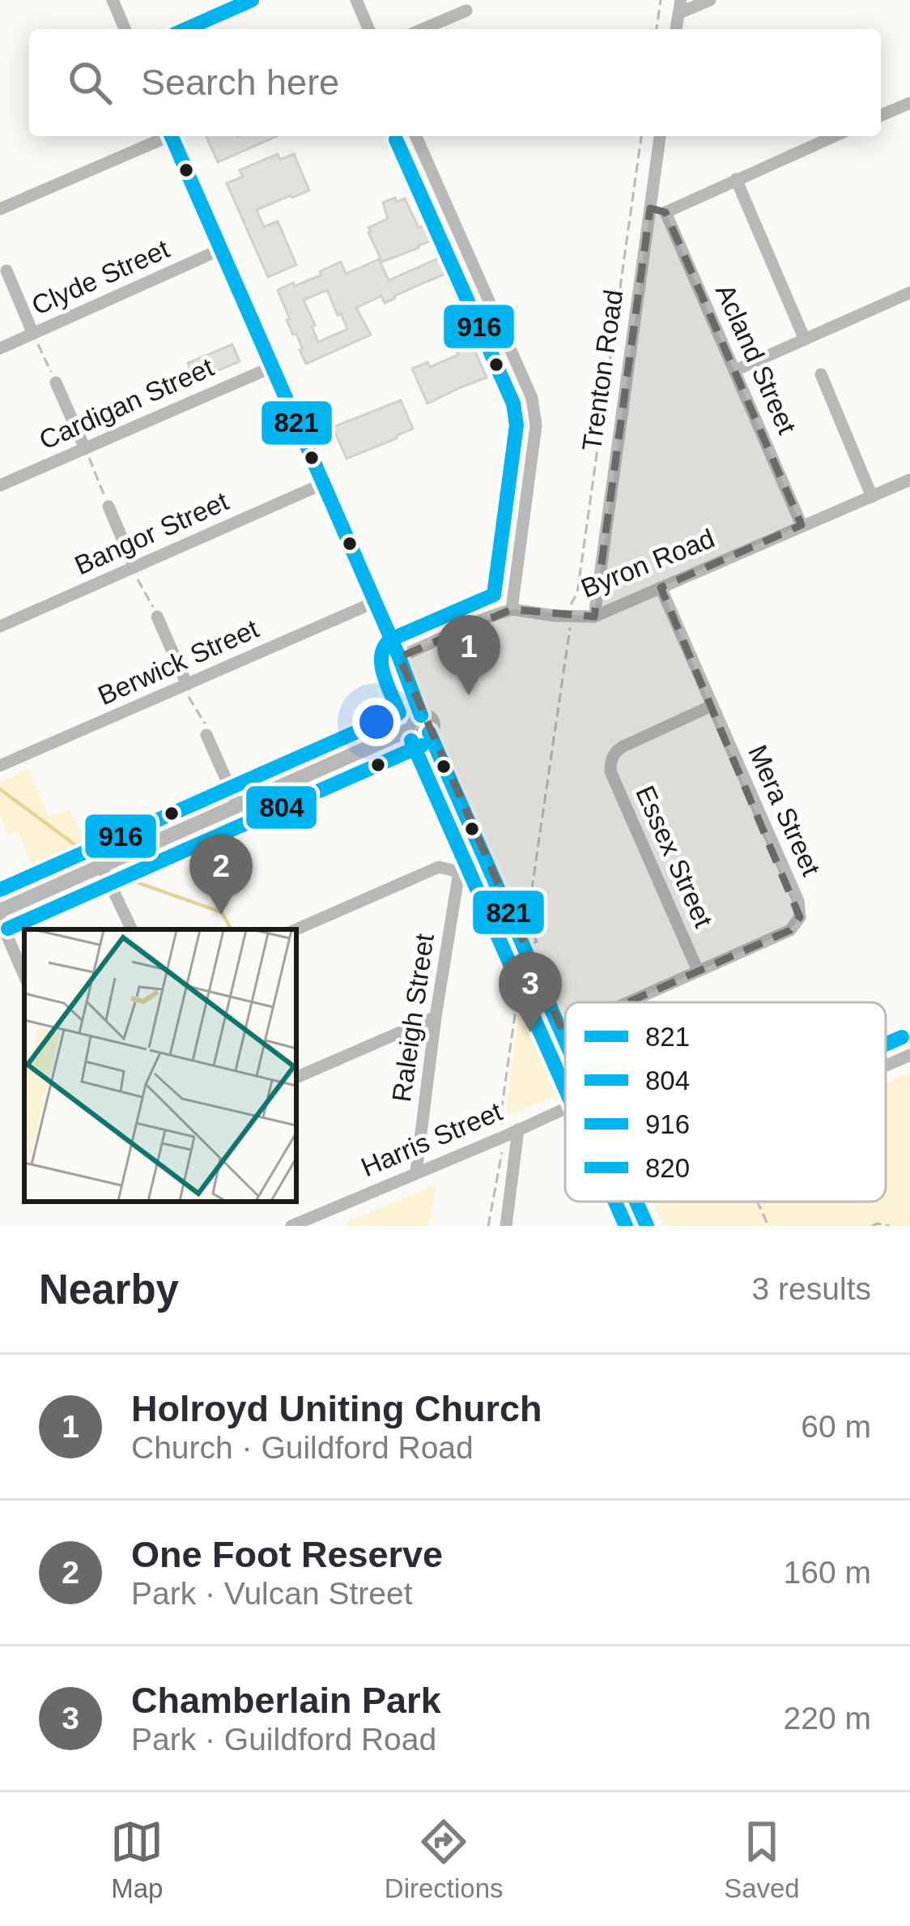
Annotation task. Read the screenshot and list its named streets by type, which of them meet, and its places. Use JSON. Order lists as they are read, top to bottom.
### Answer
{
  "streets": {
    "street": [
      "Clyde Street",
      "Acland Street",
      "Trenton Road",
      "Cardigan Street",
      "Bangor Street",
      "Byron Road",
      "Berwick Street",
      "Mera Street",
      "Essex Street",
      "Raleigh Street",
      "Harris Street"
    ]
  },
  "crossings": [
    ["Acland Street", "Byron Road"],
    ["Trenton Road", "Byron Road"],
    ["Byron Road", "Mera Street"],
    ["Mera Street", "Essex Street"],
    ["Raleigh Street", "Harris Street"]
  ],
  "lines": [
    "transit line 821",
    "transit line 916",
    "transit line 804",
    "transit line 820"
  ],
  "legend": [
    "821",
    "804",
    "916",
    "820"
  ],
  "page": {
    "search": "Search here",
    "pins": ["1", "2", "3"],
    "heading": ["Nearby", "3 results"],
    "list": [
      {
        "mark": "1",
        "name": "Holroyd Uniting Church",
        "note": "Church · Guildford Road",
        "value": "60 m"
      },
      {
        "mark": "2",
        "name": "One Foot Reserve",
        "note": "Park · Vulcan Street",
        "value": "160 m"
      },
      {
        "mark": "3",
        "name": "Chamberlain Park",
        "note": "Park · Guildford Road",
        "value": "220 m"
      }
    ],
    "nav": ["Map", "Directions", "Saved"]
  }
}
